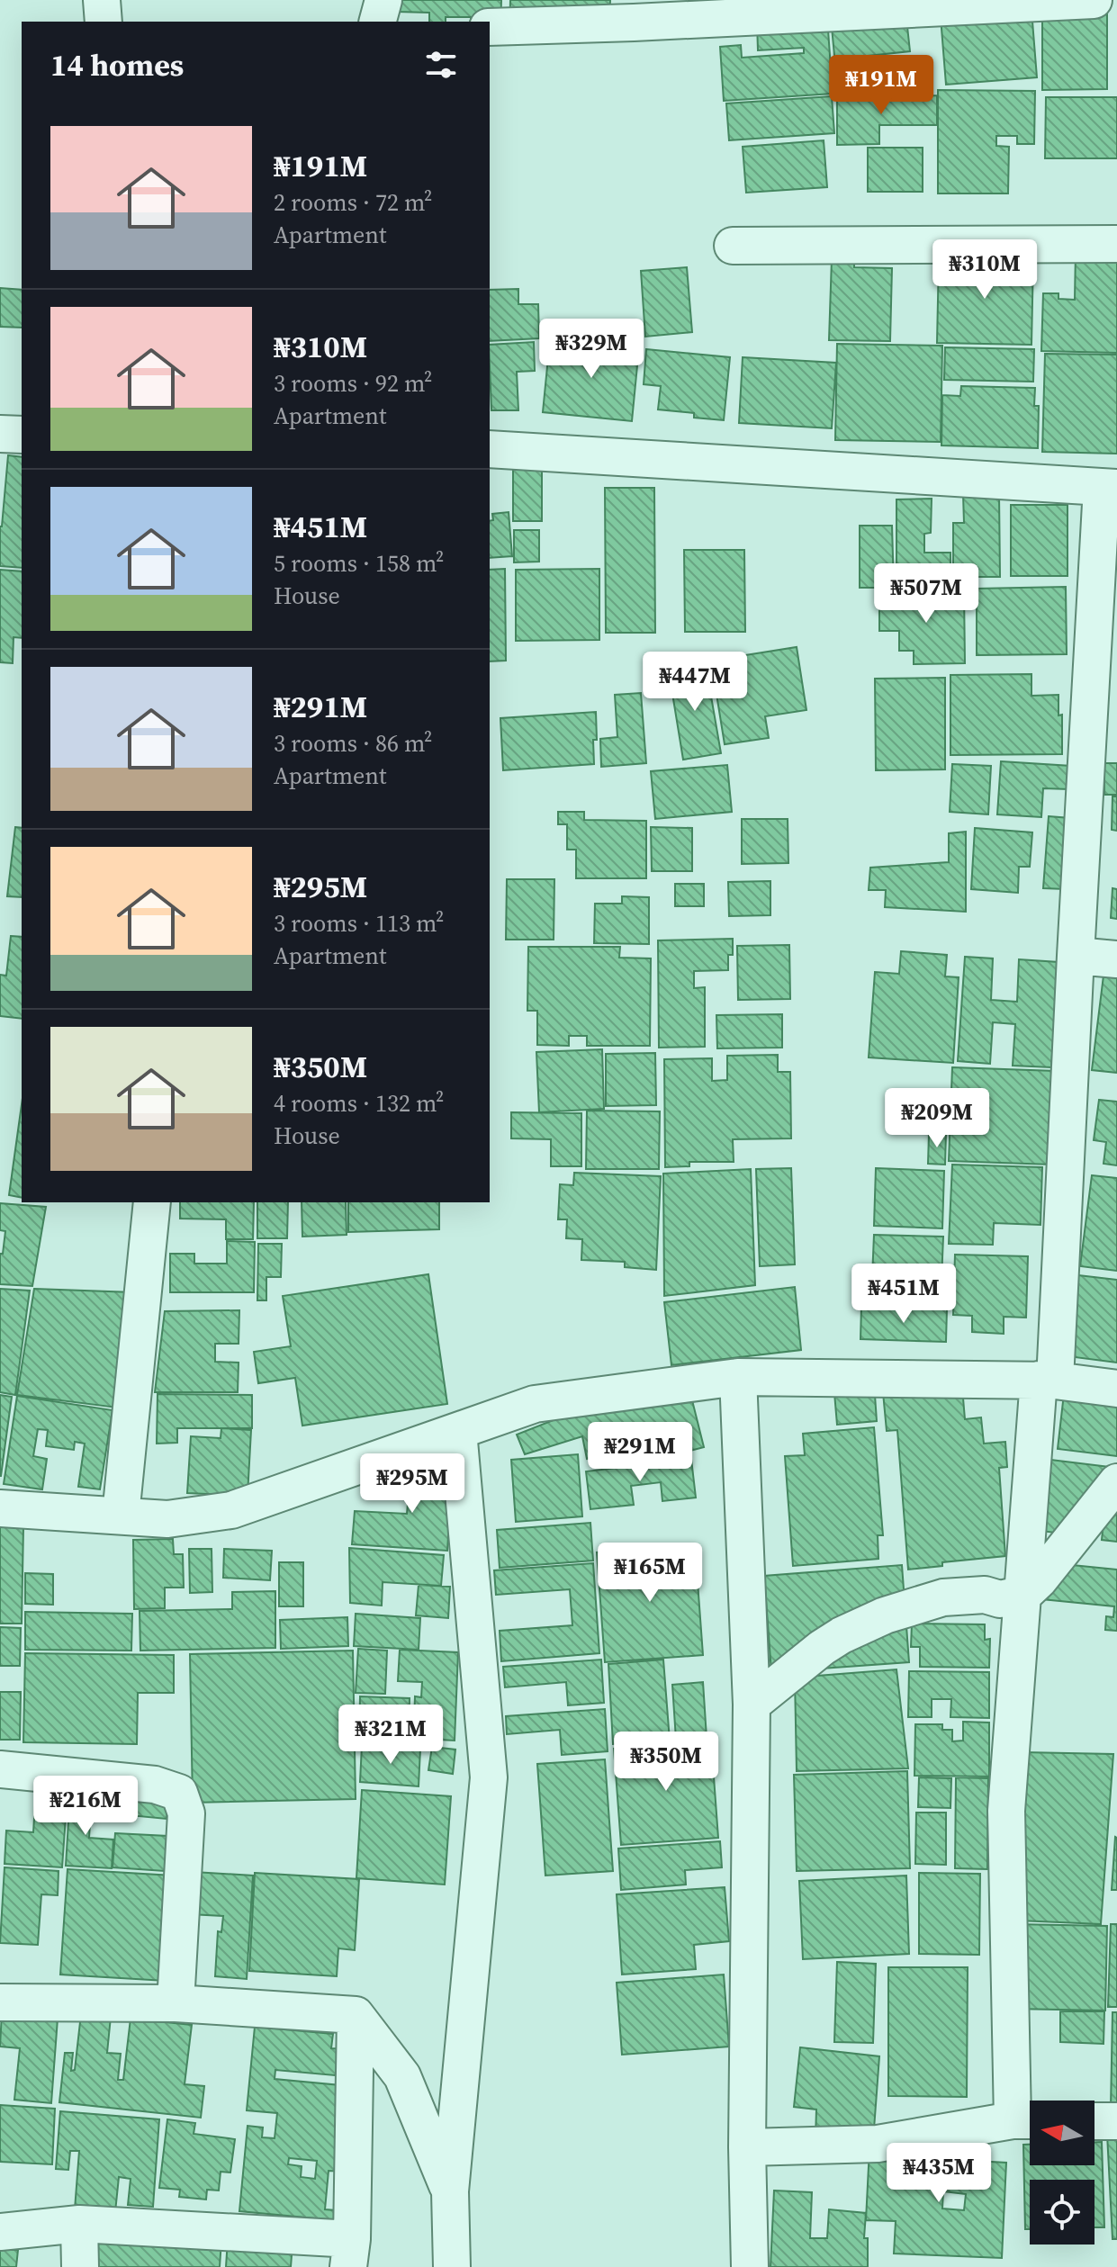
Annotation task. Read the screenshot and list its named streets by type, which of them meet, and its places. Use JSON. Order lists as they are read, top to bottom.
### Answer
{
  "north": "left",
  "page": {
    "heading": "14 homes",
    "price": [
      "₦191M",
      "₦310M",
      "₦329M",
      "₦507M",
      "₦447M",
      "₦209M",
      "₦451M",
      "₦291M",
      "₦295M",
      "₦165M",
      "₦321M",
      "₦350M",
      "₦216M",
      "₦435M"
    ],
    "list": [
      {
        "name": "₦191M",
        "note": "2 rooms · 72 m² · Apartment"
      },
      {
        "name": "₦310M",
        "note": "3 rooms · 92 m² · Apartment"
      },
      {
        "name": "₦451M",
        "note": "5 rooms · 158 m² · House"
      },
      {
        "name": "₦291M",
        "note": "3 rooms · 86 m² · Apartment"
      },
      {
        "name": "₦295M",
        "note": "3 rooms · 113 m² · Apartment"
      },
      {
        "name": "₦350M",
        "note": "4 rooms · 132 m² · House"
      }
    ]
  }
}
